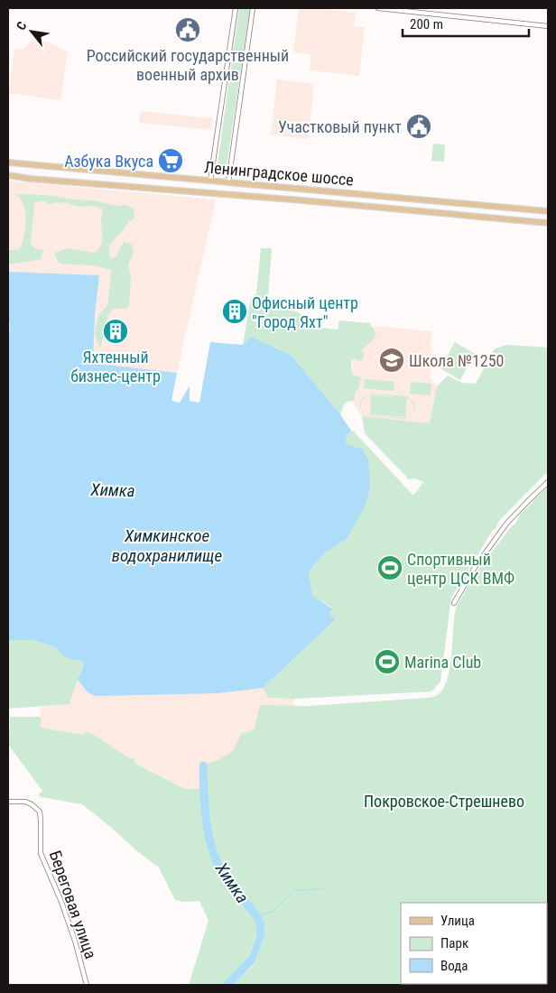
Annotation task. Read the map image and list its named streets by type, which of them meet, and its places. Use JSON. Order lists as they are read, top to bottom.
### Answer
{
  "streets": {
    "main road": ["Ленинградское шоссе"],
    "street": ["Береговая улица"]
  },
  "water": ["Химка", "Химкинское водохранилище"],
  "parks": ["Покровское-Стрешнево"],
  "places": {
    "public building": ["Российский государственный военный архив", "Участковый пункт"],
    "supermarket": ["Азбука Вкуса"],
    "building": ["Офисный центр \"Город Яхт\"", "Яхтенный бизнес-центр"],
    "school or university": ["Школа №1250"],
    "sports": ["Спортивный центр ЦСК ВМФ", "Marina Club"]
  },
  "legend": ["Улица", "Парк", "Вода"],
  "scale_bar": "200 m",
  "north": "top left"
}
